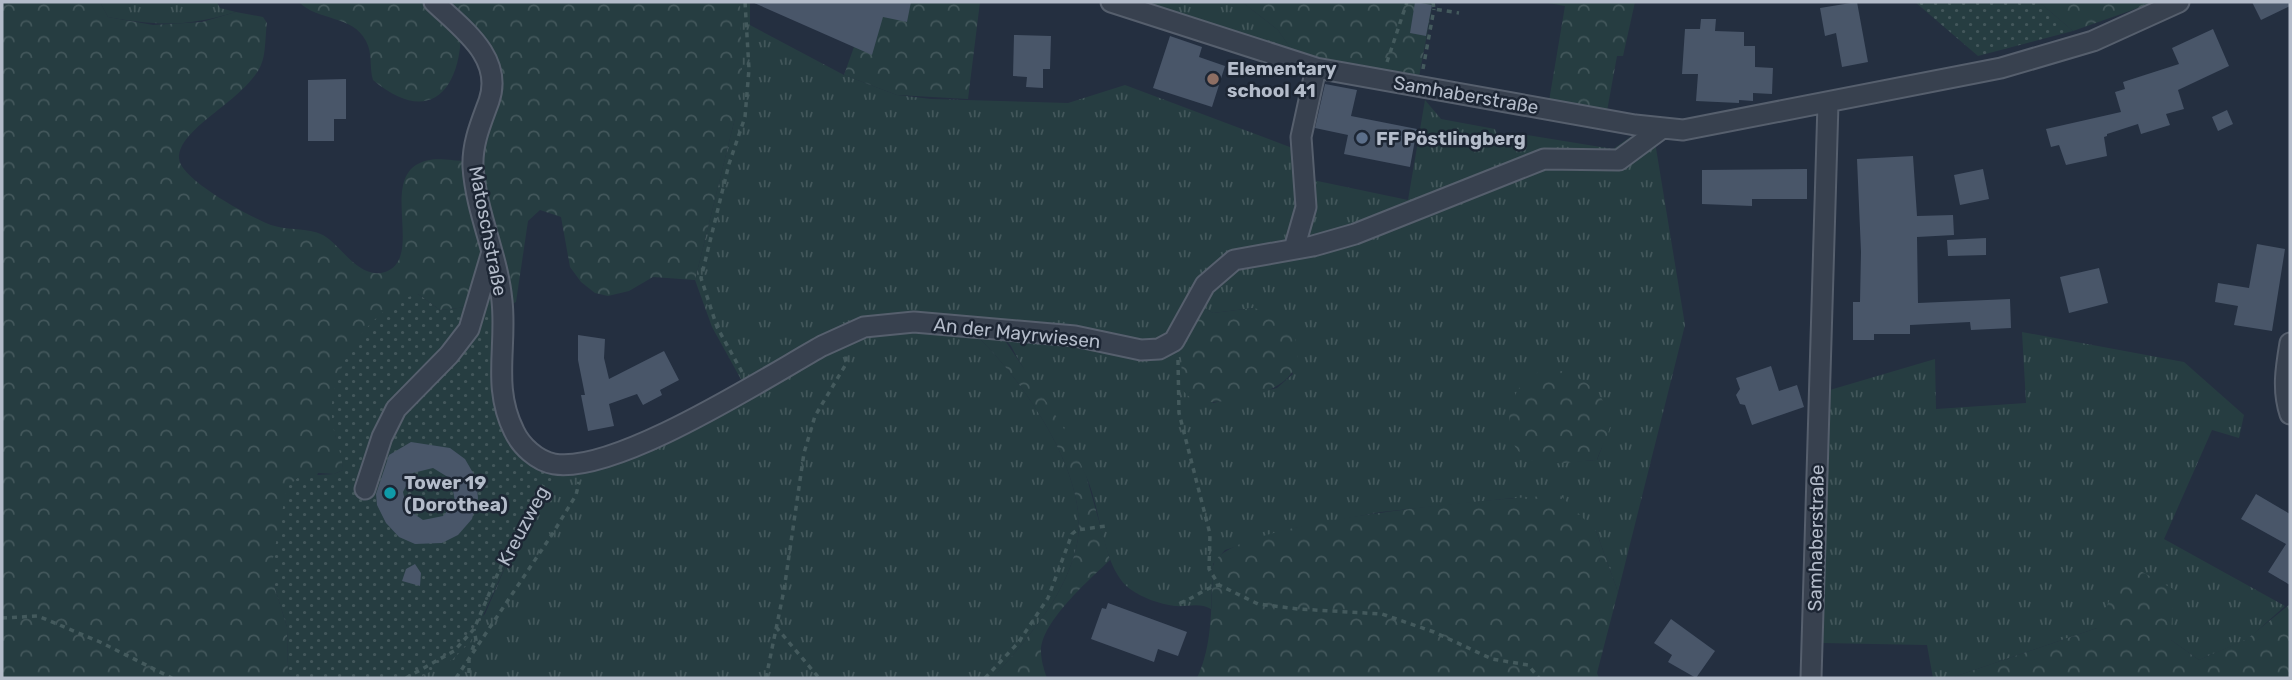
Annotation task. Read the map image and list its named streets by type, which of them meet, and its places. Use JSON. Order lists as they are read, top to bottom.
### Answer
{
  "streets": {
    "street": [
      "Samhaberstraße",
      "Matoschstraße",
      "An der Mayrwiesen",
      "Kreuzweg"
    ]
  },
  "crossings": [
    ["Matoschstraße", "Kreuzweg"],
    ["An der Mayrwiesen", "Kreuzweg"]
  ],
  "places": ["Elementary school 41", "FF Pöstlingberg", "Tower 19 (Dorothea)"]
}
